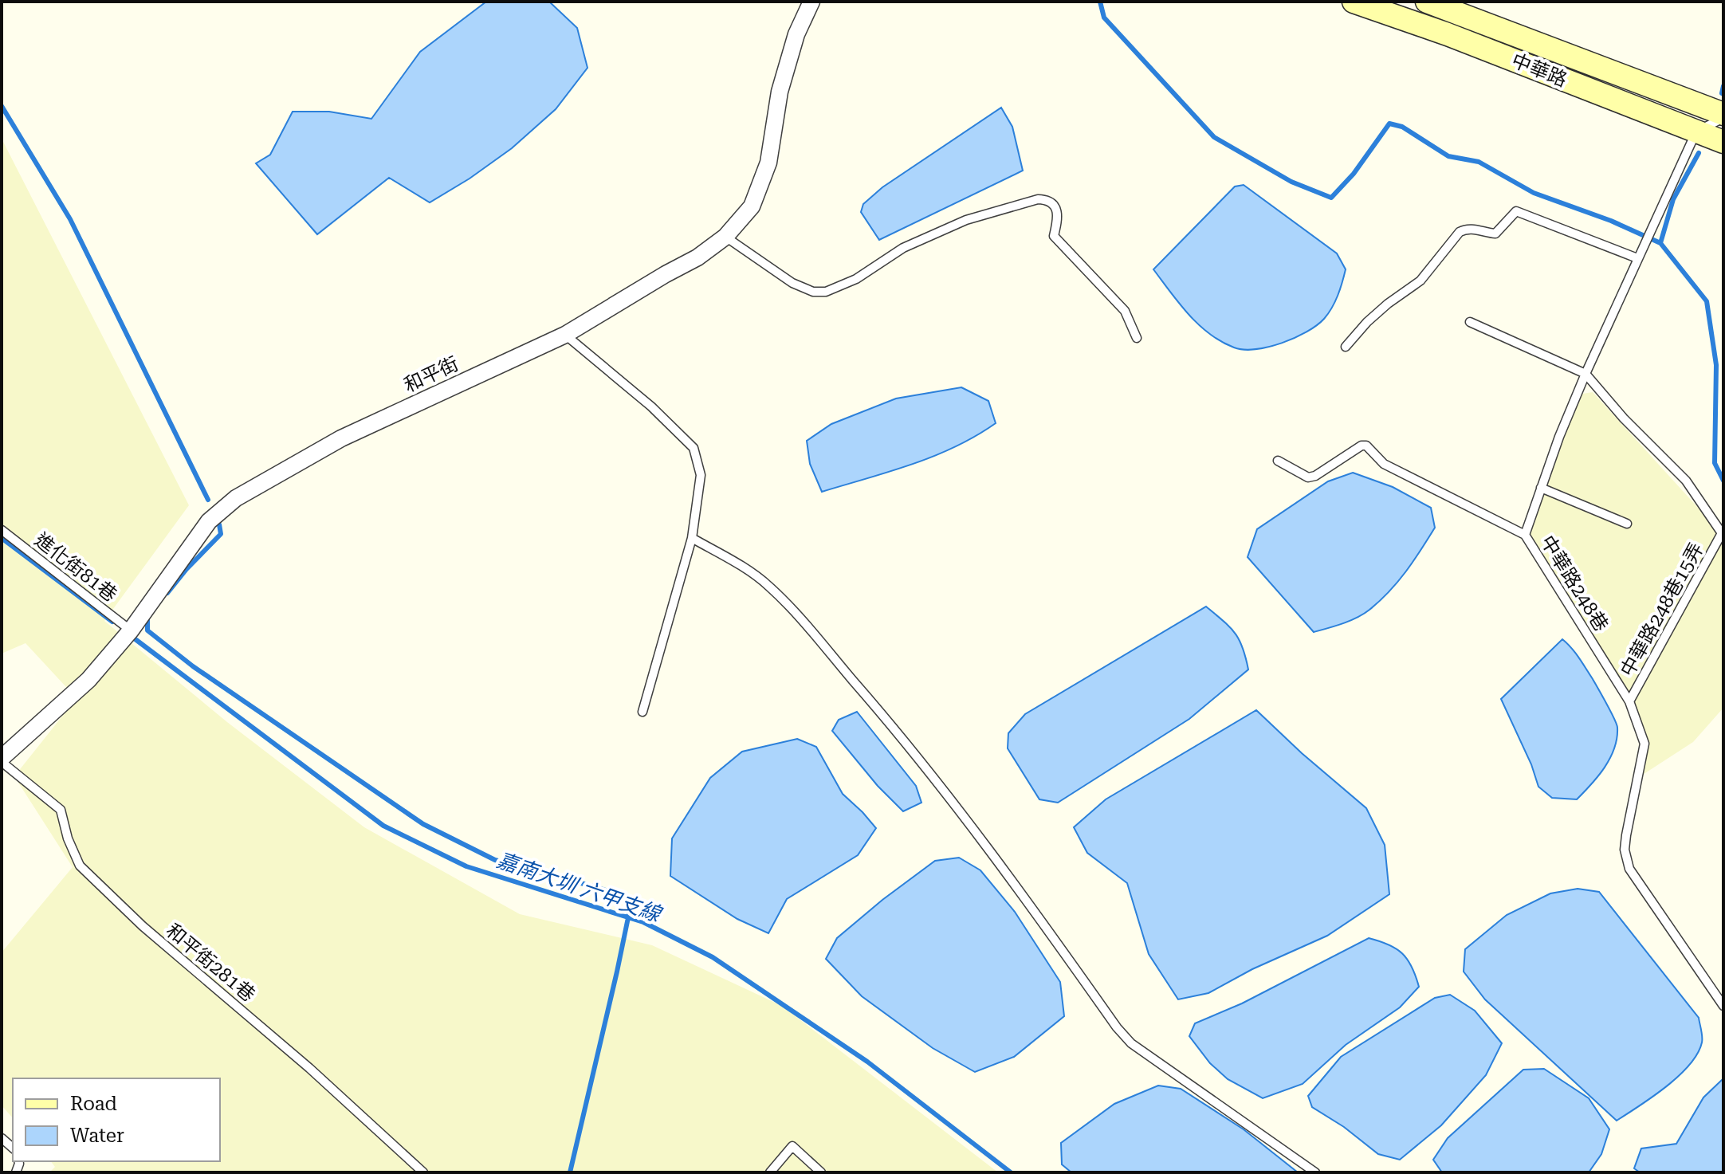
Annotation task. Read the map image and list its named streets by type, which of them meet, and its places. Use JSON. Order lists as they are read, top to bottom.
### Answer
{
  "streets": {
    "street": ["中華路", "和平街"],
    "lane": [
      "進化街81巷",
      "中華路248巷",
      "中華路248巷15弄",
      "和平街281巷"
    ]
  },
  "crossings": [
    ["中華路", "中華路248巷"],
    ["和平街", "進化街81巷"],
    ["和平街", "和平街281巷"],
    ["中華路248巷", "中華路248巷15弄"]
  ],
  "water": ["嘉南大圳 六甲支線"],
  "legend": ["Road", "Water"]
}
